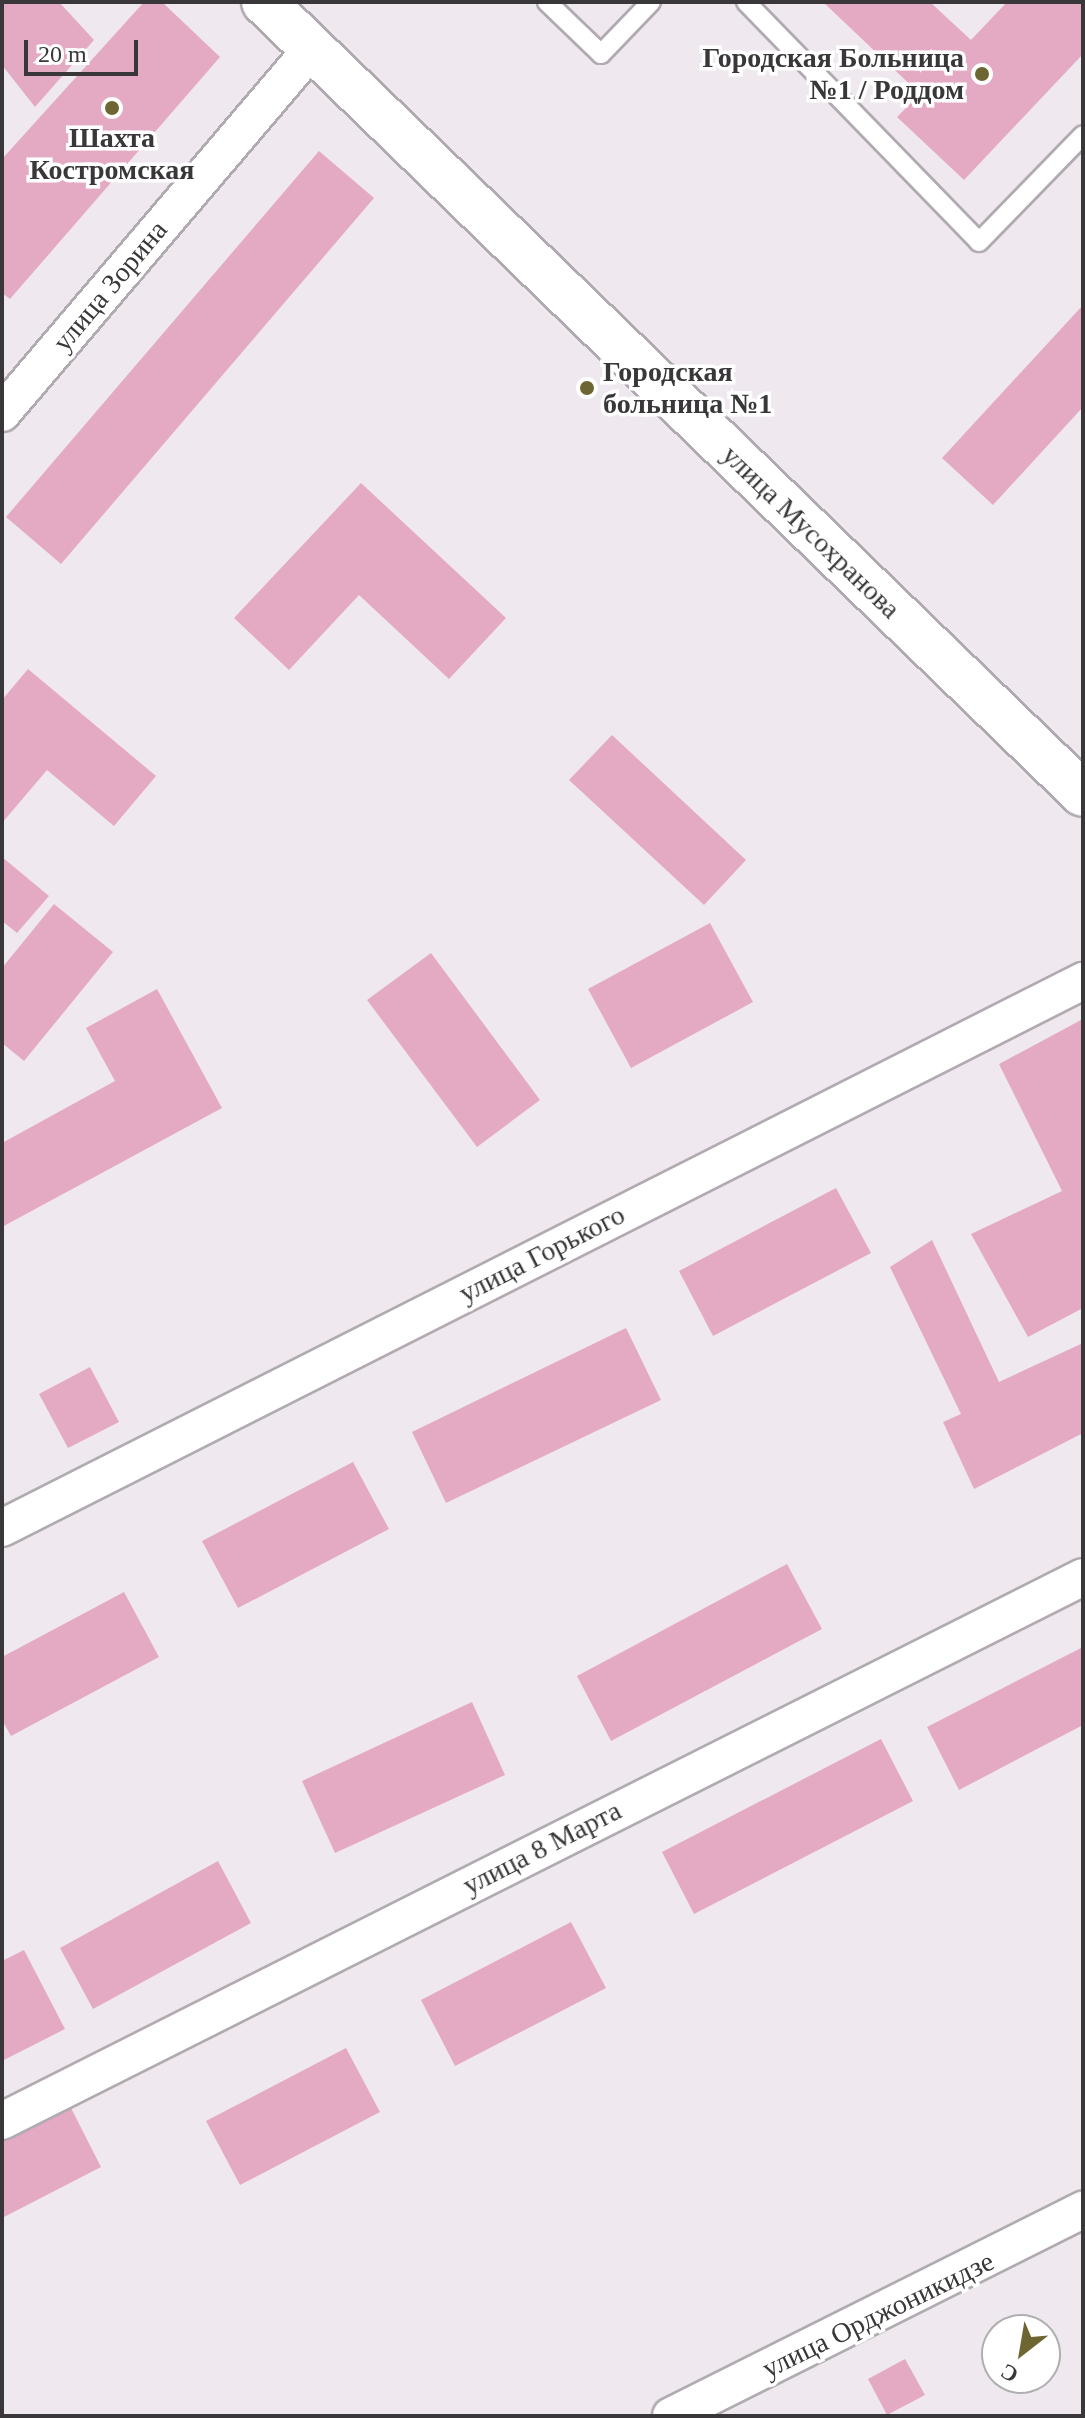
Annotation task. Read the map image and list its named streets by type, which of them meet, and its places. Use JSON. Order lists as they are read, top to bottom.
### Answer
{
  "streets": {
    "main road": ["улица Мусохранова"],
    "street": [
      "улица Зорина",
      "улица Горького",
      "улица 8 Марта",
      "улица Орджоникидзе"
    ]
  },
  "crossings": [
    ["улица Зорина", "улица Мусохранова"]
  ],
  "places": ["Городская Больница №1 / Роддом", "Шахта Костромская", "Городская больница №1"],
  "scale_bar": "20 m",
  "north": "bottom left"
}
